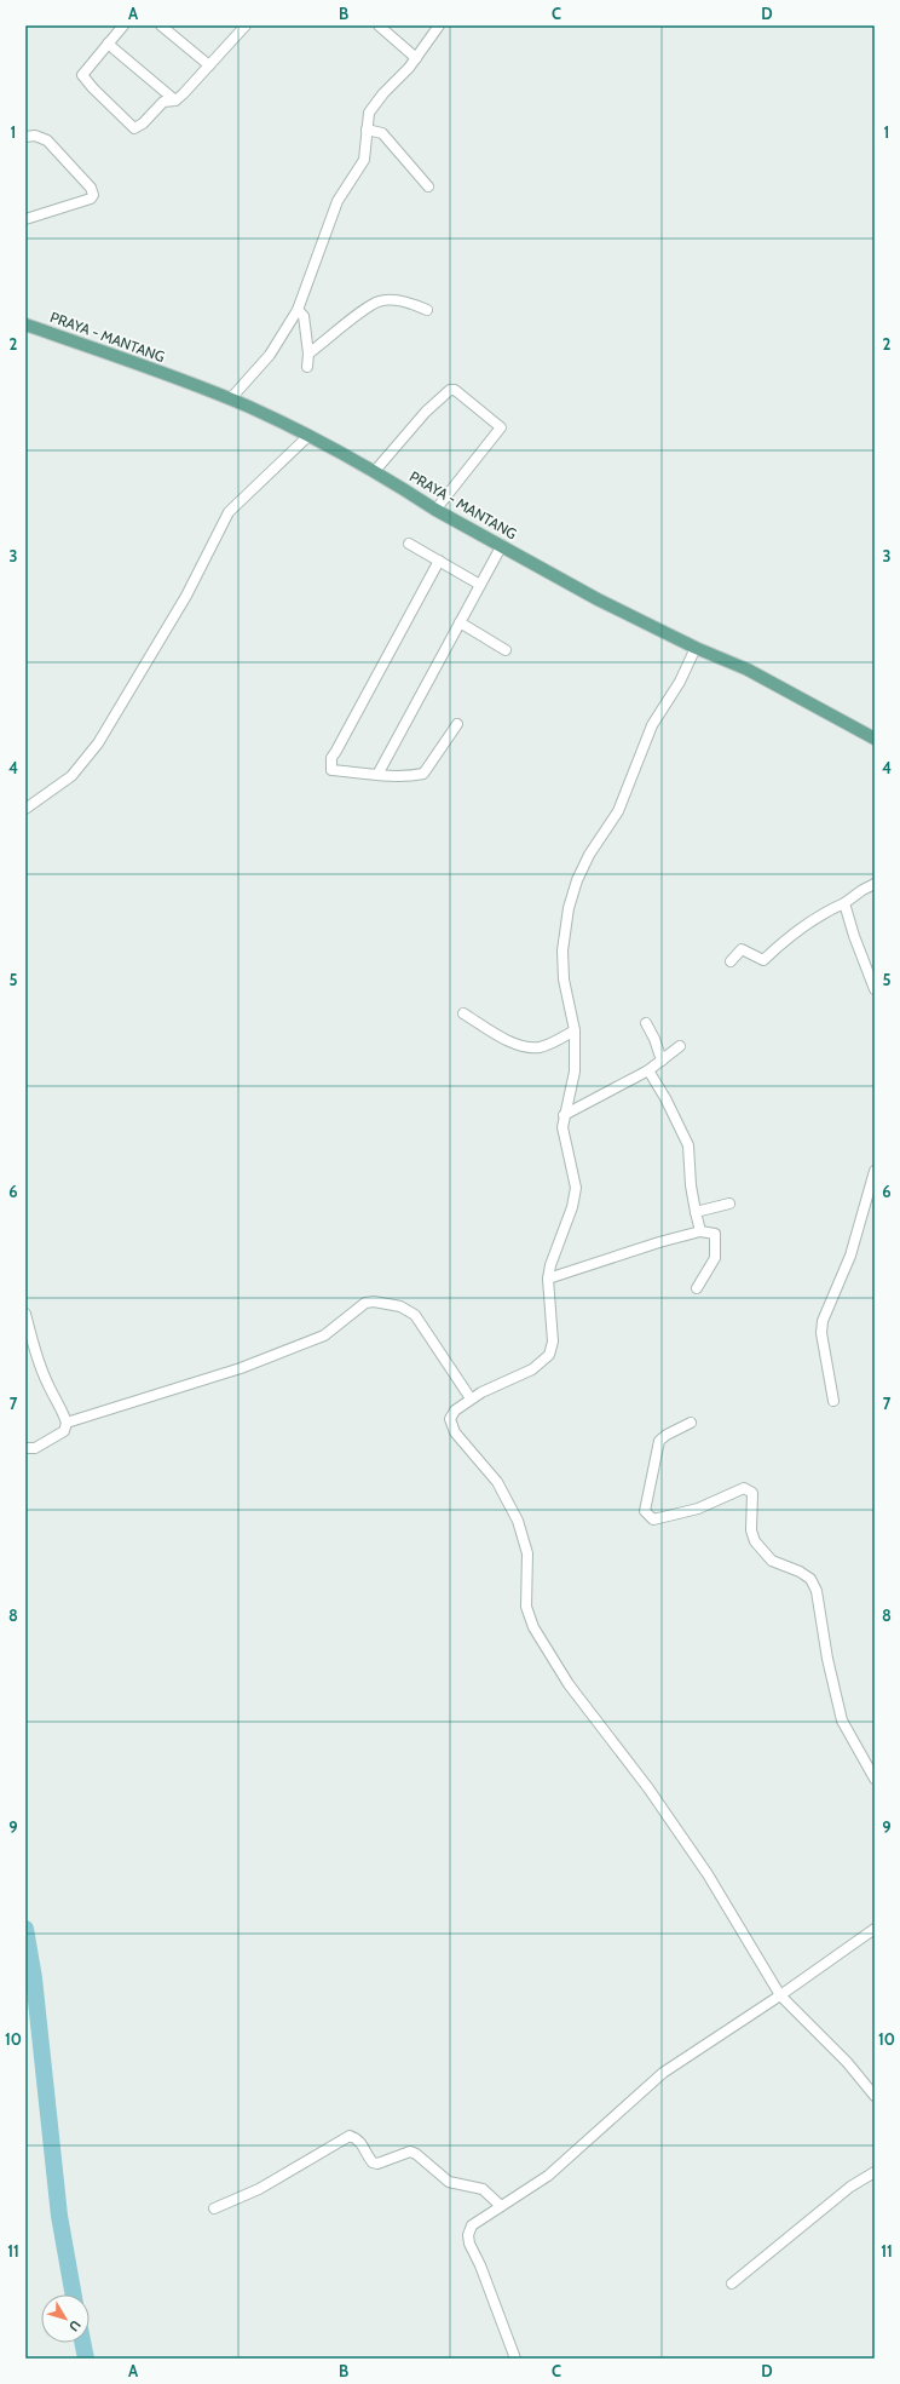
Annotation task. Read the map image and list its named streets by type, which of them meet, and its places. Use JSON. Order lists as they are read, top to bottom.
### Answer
{
  "streets": {
    "main road": ["PRAYA - MANTANG"]
  },
  "north": "bottom right",
  "grid": {
    "columns": [
      "A",
      "B",
      "C",
      "D"
    ],
    "rows": [
      "1",
      "2",
      "3",
      "4",
      "5",
      "6",
      "7",
      "8",
      "9",
      "10",
      "11"
    ]
  }
}
